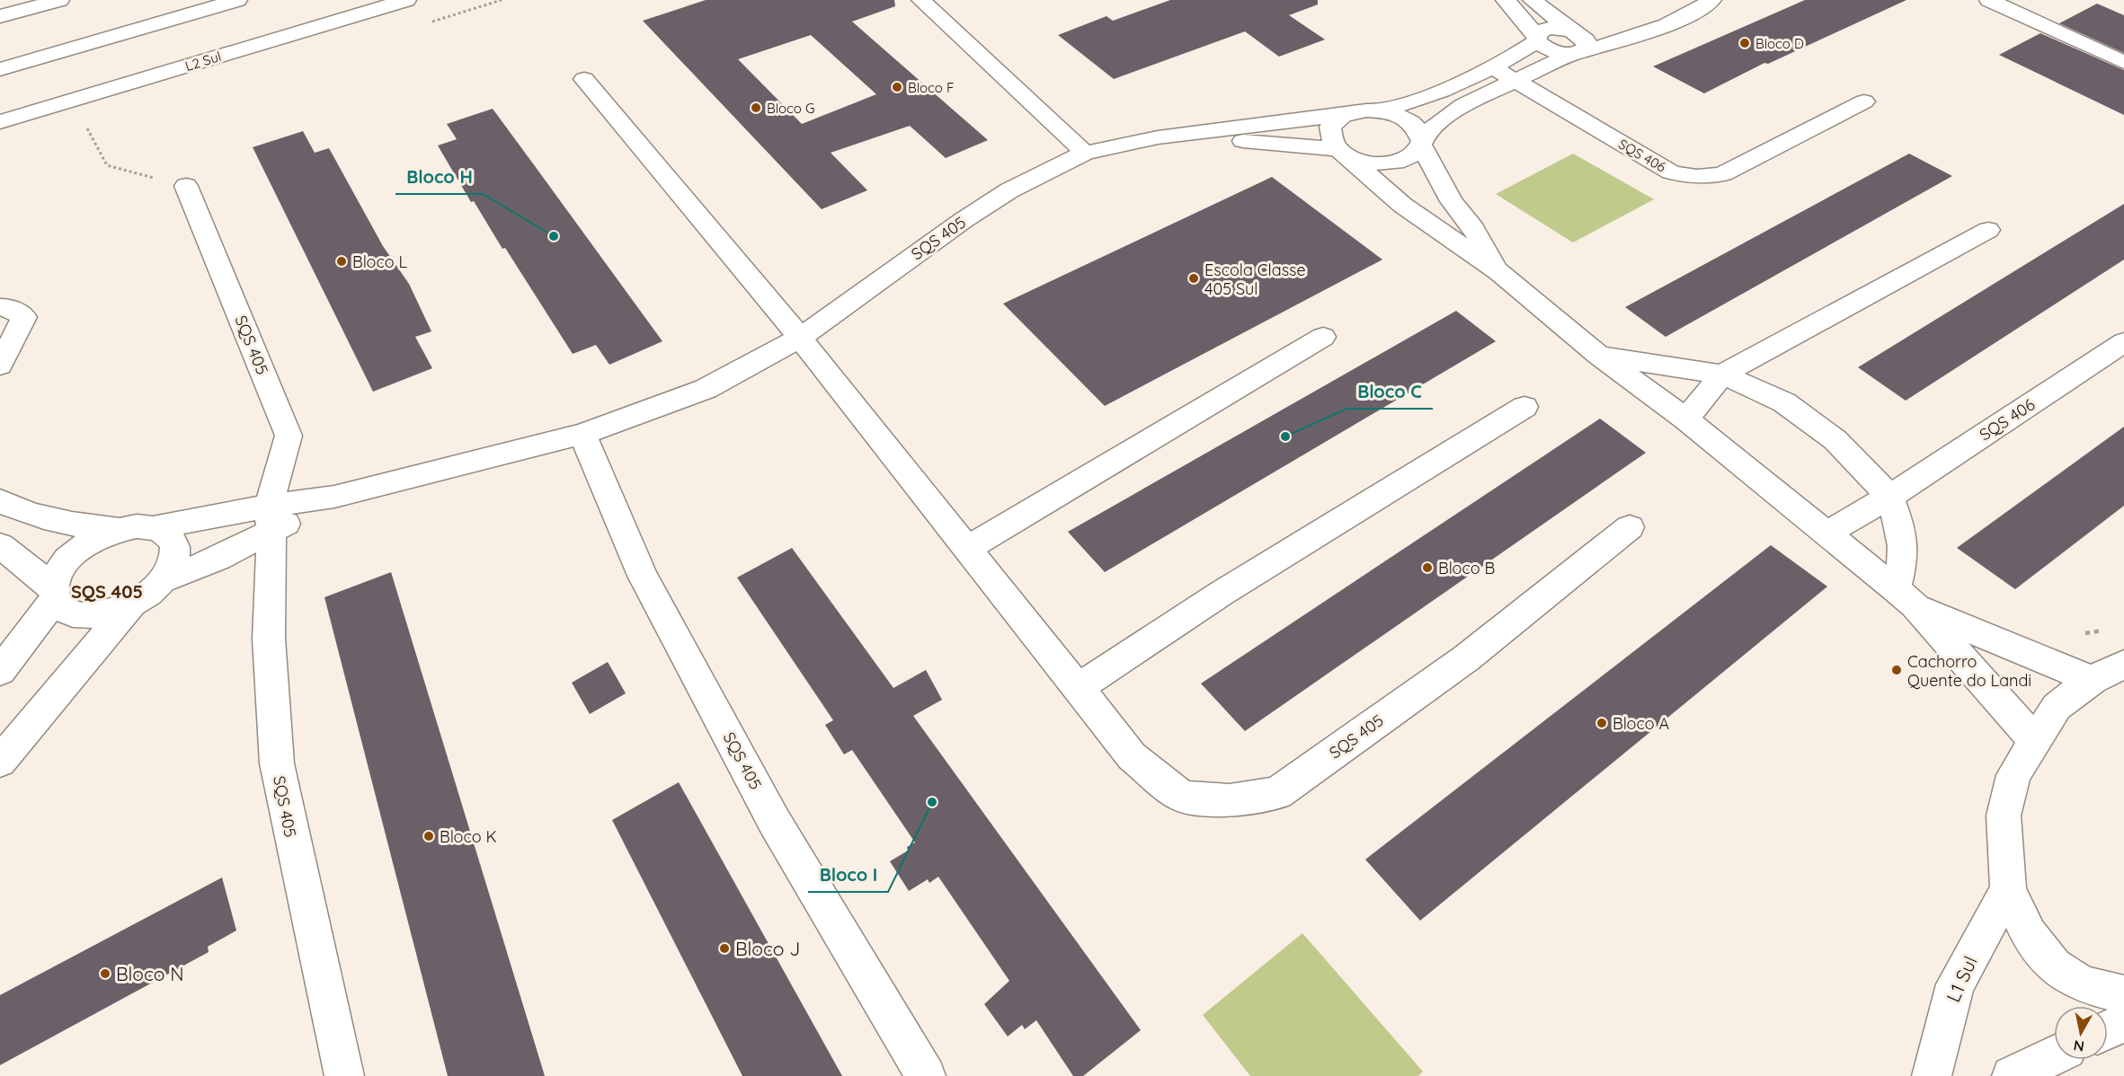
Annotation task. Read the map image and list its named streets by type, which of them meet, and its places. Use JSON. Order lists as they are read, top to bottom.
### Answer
{
  "streets": {
    "street": [
      "L2 Sul",
      "SQS 406",
      "SQS 405",
      "L1 Sul"
    ]
  },
  "districts": ["SQS 405"],
  "places": [
    "Bloco D",
    "Bloco F",
    "Bloco G",
    "Bloco H",
    "Bloco L",
    "Escola Classe 405 Sul",
    "Bloco C",
    "Bloco B",
    "Cachorro Quente do Landi",
    "Bloco A",
    "Bloco I",
    "Bloco K",
    "Bloco J",
    "Bloco N"
  ],
  "north": "bottom"
}
